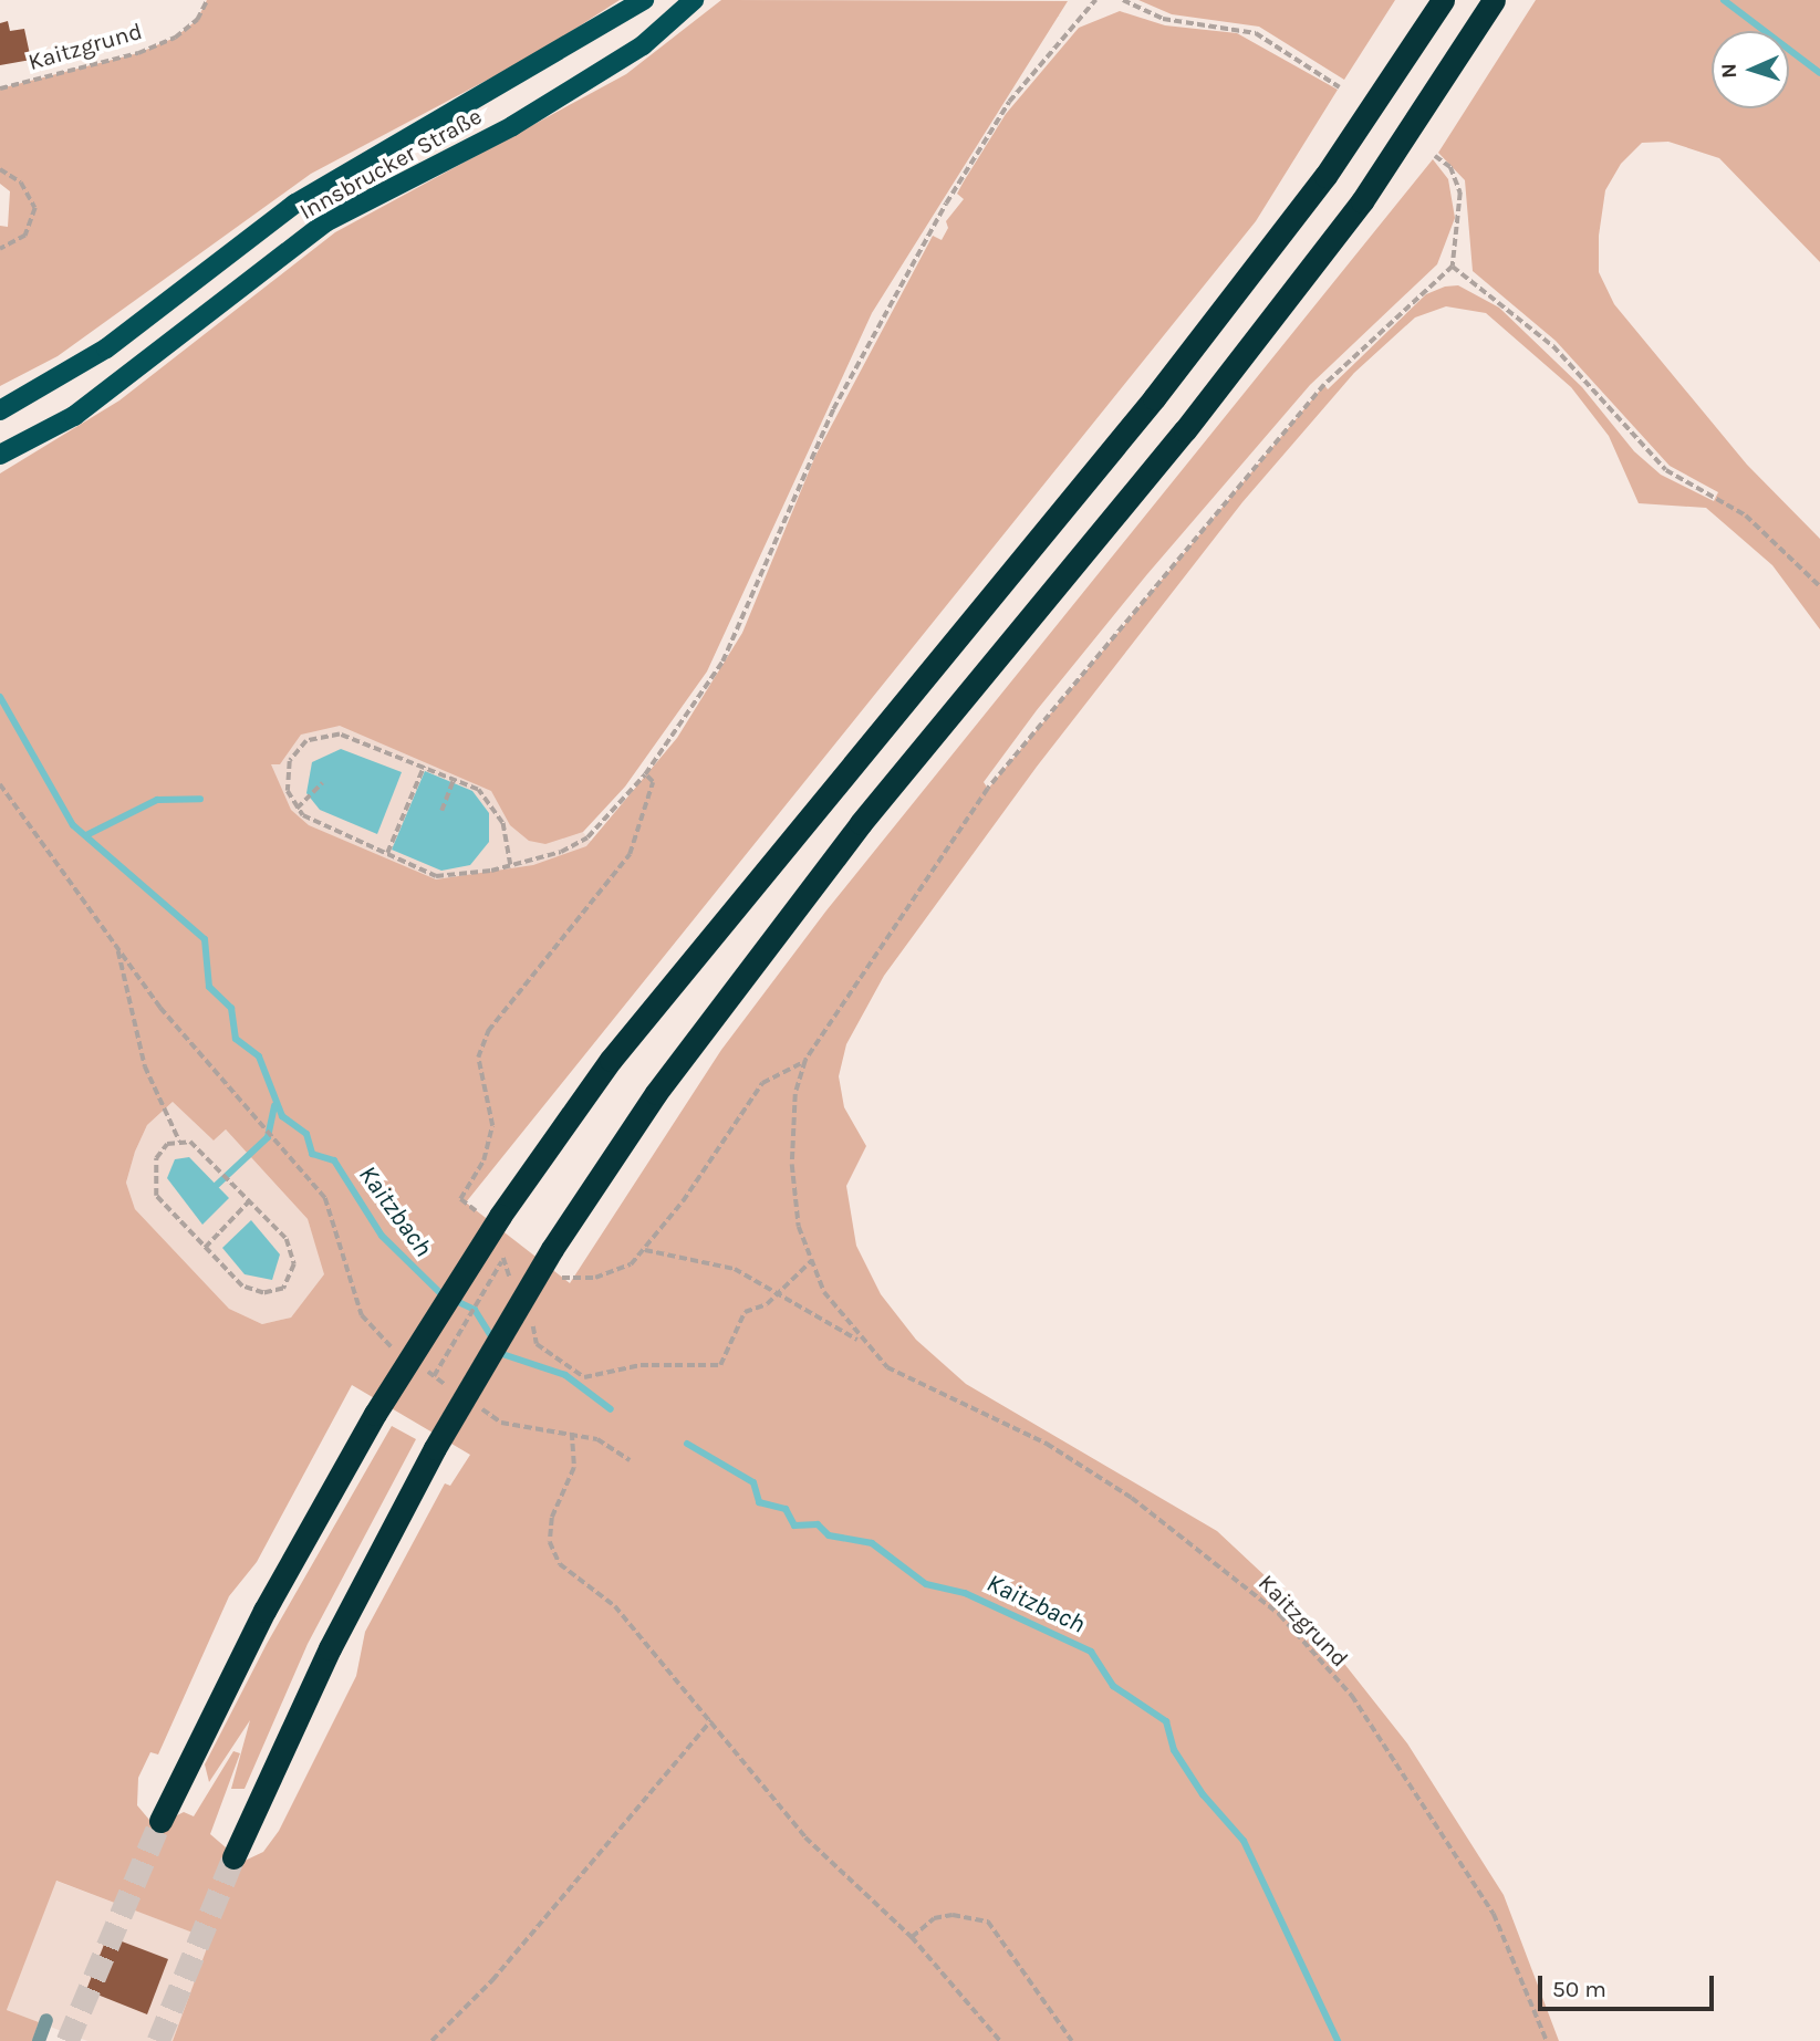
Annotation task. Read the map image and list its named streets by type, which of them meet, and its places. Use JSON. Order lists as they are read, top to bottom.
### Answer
{
  "streets": {
    "main road": ["Innsbrucker Straße"],
    "path": ["Kaitzgrund"]
  },
  "water": ["Kaitzbach"],
  "scale_bar": "50 m",
  "north": "left"
}
